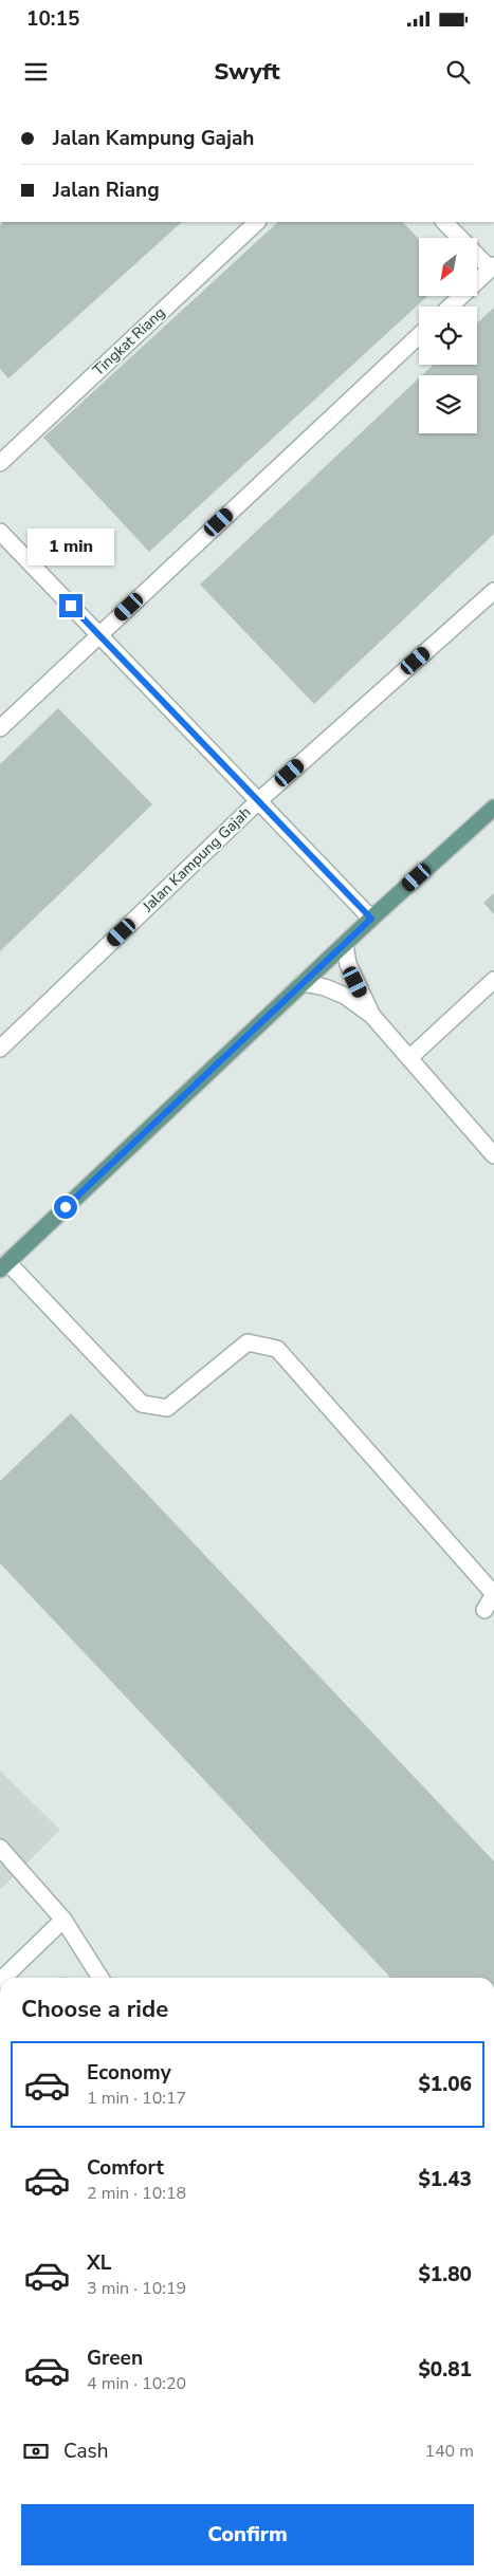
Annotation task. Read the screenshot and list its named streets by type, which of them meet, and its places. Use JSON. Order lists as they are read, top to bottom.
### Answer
{
  "streets": {
    "street": ["Tingkat Riang", "Jalan Kampung Gajah"]
  },
  "north": "bottom left",
  "page": {
    "status": "10:15",
    "header": "Swyft",
    "banner": ["Jalan Kampung Gajah", "Jalan Riang"],
    "bubble": "1 min",
    "heading": "Choose a ride",
    "list": [
      {
        "name": "Economy",
        "note": "1 min · 10:17",
        "value": "$1.06"
      },
      {
        "name": "Comfort",
        "note": "2 min · 10:18",
        "value": "$1.43"
      },
      {
        "name": "XL",
        "note": "3 min · 10:19",
        "value": "$1.80"
      },
      {
        "name": "Green",
        "note": "4 min · 10:20",
        "value": "$0.81"
      }
    ],
    "pay": ["Cash", "140 m"],
    "buttons": "Confirm"
  }
}
